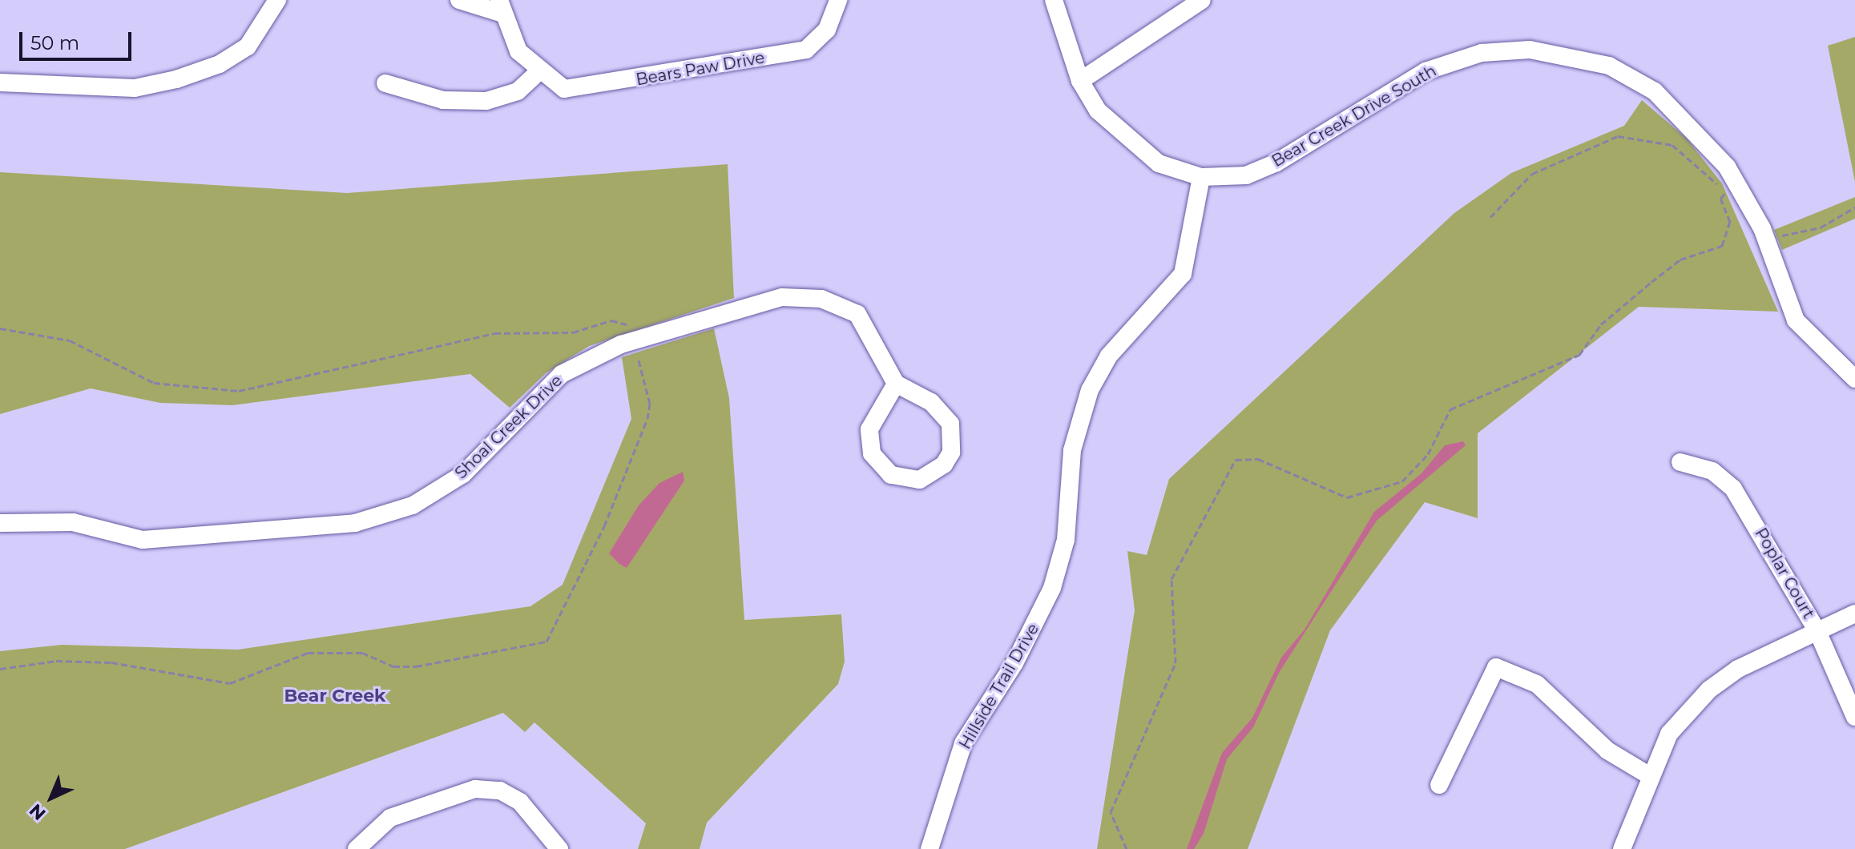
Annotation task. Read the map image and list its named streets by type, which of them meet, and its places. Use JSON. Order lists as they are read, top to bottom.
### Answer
{
  "streets": {
    "street": [
      "Bears Paw Drive",
      "Bear Creek Drive South",
      "Shoal Creek Drive",
      "Poplar Court",
      "Hillside Trail Drive"
    ]
  },
  "crossings": [
    ["Bear Creek Drive South", "Hillside Trail Drive"]
  ],
  "districts": ["Bear Creek"],
  "scale_bar": "50 m",
  "north": "bottom left"
}
